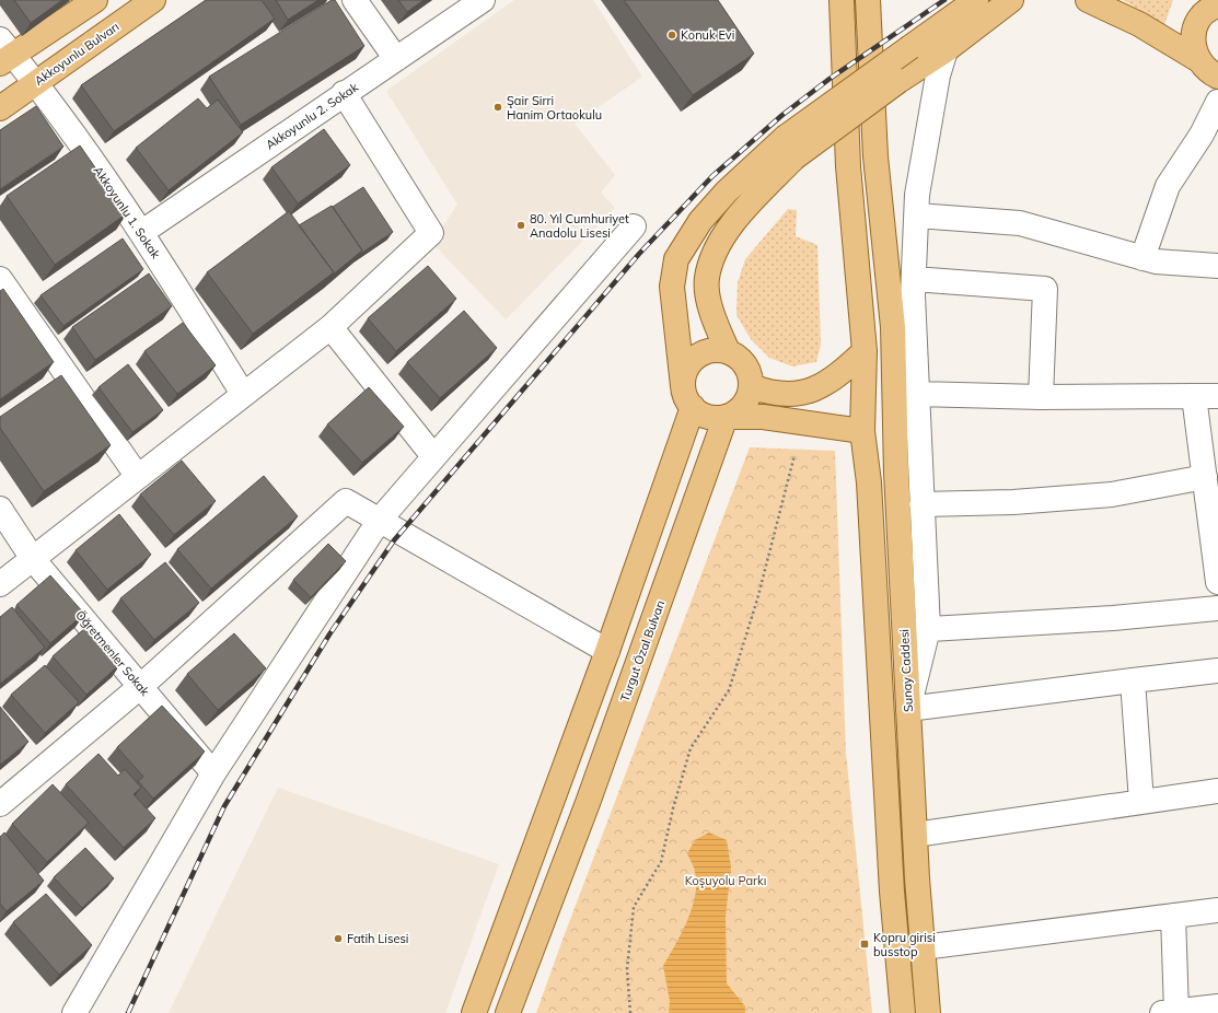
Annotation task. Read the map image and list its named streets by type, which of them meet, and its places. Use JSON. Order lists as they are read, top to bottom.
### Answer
{
  "streets": {
    "main road": ["Akkoyunlu Bulvarı", "Turgut Özal Bulvarı", "Sunay Caddesi"],
    "street": ["Akkoyunlu 2. Sokak", "Akkoyunlu 1. Sokak", "Öğretmenler Sokak"]
  },
  "crossings": [
    ["Akkoyunlu Bulvarı", "Akkoyunlu 1. Sokak"],
    ["Akkoyunlu 2. Sokak", "Akkoyunlu 1. Sokak"]
  ],
  "parks": ["Koşuyolu Parkı"],
  "places": {
    "other": [
      "Konuk Evi",
      "Şair Sirri Hanim Ortaokulu",
      "80. Yıl Cumhuriyet Anadolu Lisesi",
      "Fatih Lisesi"
    ],
    "transit": ["Kopru girisi busstop"]
  }
}
